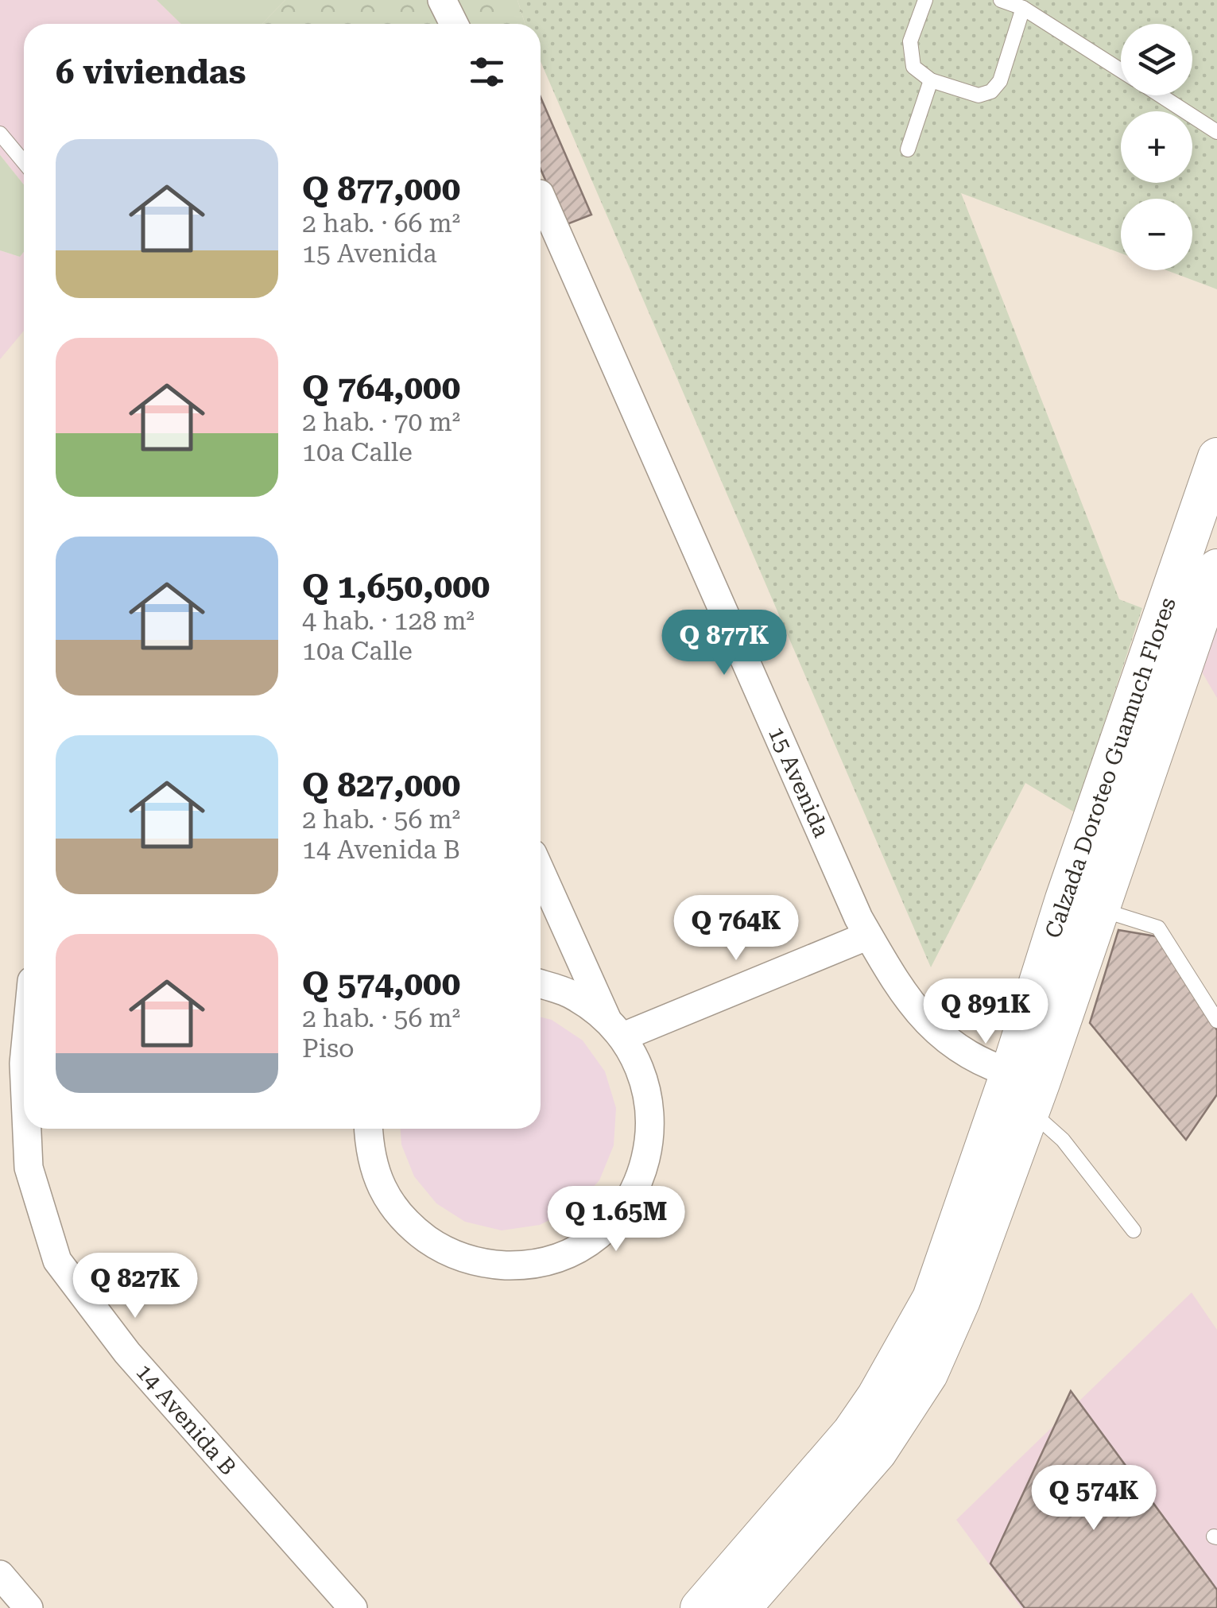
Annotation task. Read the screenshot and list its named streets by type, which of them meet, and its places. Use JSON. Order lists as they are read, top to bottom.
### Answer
{
  "streets": {
    "main road": ["Calzada Doroteo Guamuch Flores"],
    "street": ["15 Avenida", "14 Avenida B"]
  },
  "crossings": [
    ["Calzada Doroteo Guamuch Flores", "15 Avenida"]
  ],
  "page": {
    "map_buttons": ["+", "−"],
    "heading": "6 viviendas",
    "list": [
      {
        "name": "Q 877,000",
        "note": "2 hab. · 66 m² · 15 Avenida"
      },
      {
        "name": "Q 764,000",
        "note": "2 hab. · 70 m² · 10a Calle"
      },
      {
        "name": "Q 1,650,000",
        "note": "4 hab. · 128 m² · 10a Calle"
      },
      {
        "name": "Q 827,000",
        "note": "2 hab. · 56 m² · 14 Avenida B"
      },
      {
        "name": "Q 574,000",
        "note": "2 hab. · 56 m² · Piso"
      }
    ],
    "price": [
      "Q 877K",
      "Q 764K",
      "Q 891K",
      "Q 1.65M",
      "Q 827K",
      "Q 574K"
    ]
  }
}
